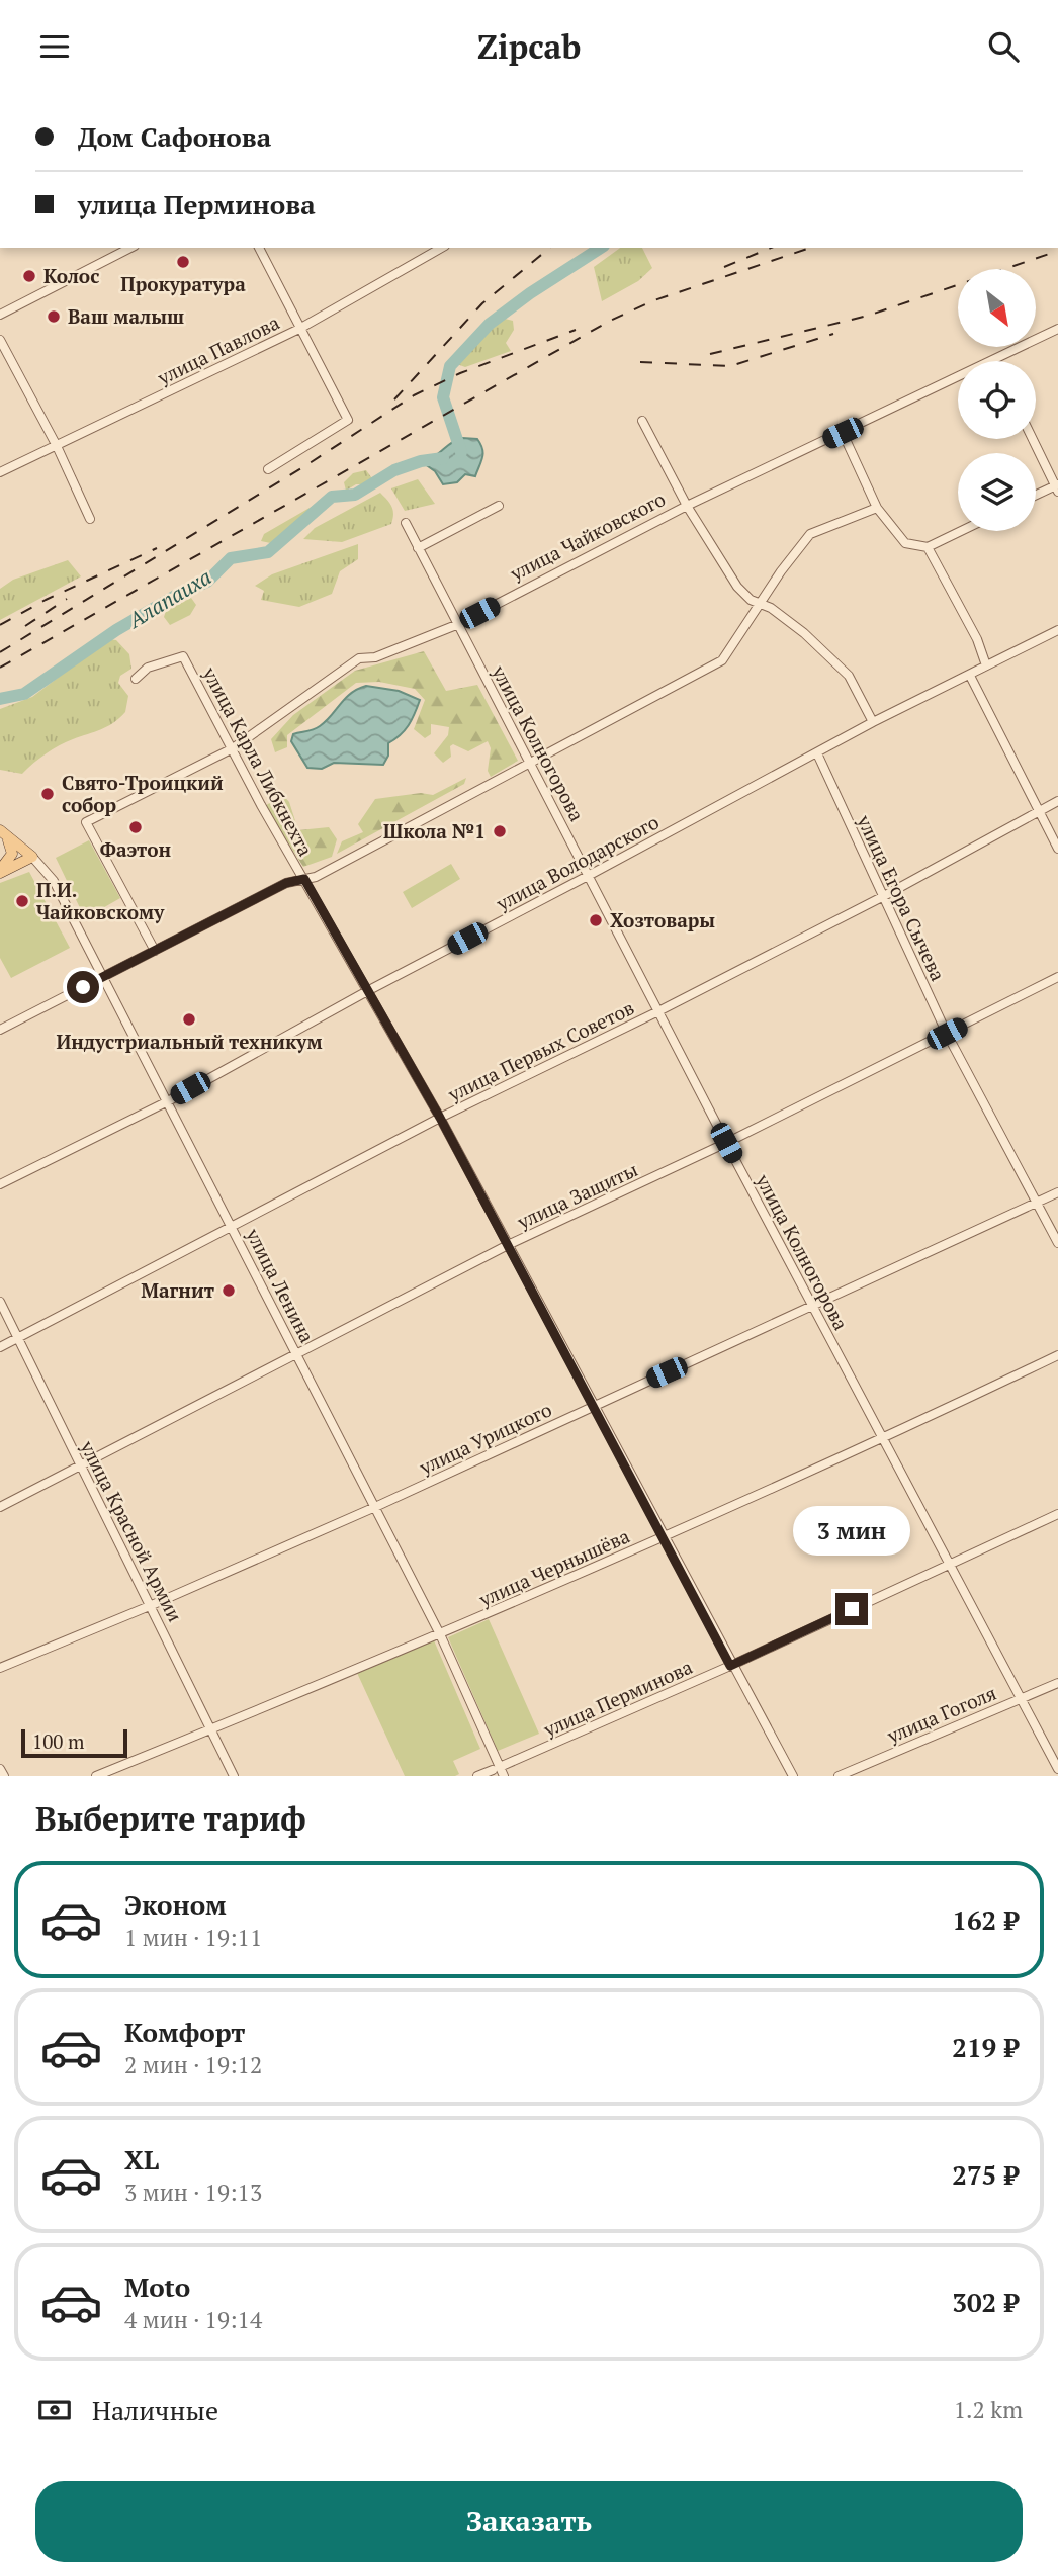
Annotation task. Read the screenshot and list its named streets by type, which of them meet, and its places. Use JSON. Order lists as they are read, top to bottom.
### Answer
{
  "streets": {
    "main road": ["улица Ленина"],
    "street": [
      "улица Павлова",
      "улица Чайковского",
      "улица Колногорова",
      "улица Карла Либкнехта",
      "улица Володарского",
      "улица Егора Сычева",
      "улица Первых Советов",
      "улица Защиты",
      "улица Урицкого",
      "улица Красной Армии",
      "улица Чернышёва",
      "улица Перминова",
      "улица Гоголя"
    ]
  },
  "crossings": [
    ["улица Чайковского", "улица Колногорова"],
    ["улица Чайковского", "улица Карла Либкнехта"],
    ["улица Колногорова", "улица Володарского"],
    ["улица Колногорова", "улица Первых Советов"],
    ["улица Колногорова", "улица Защиты"],
    ["улица Колногорова", "улица Урицкого"],
    ["улица Колногорова", "улица Чернышёва"],
    ["улица Колногорова", "улица Перминова"],
    ["улица Колногорова", "улица Гоголя"],
    ["улица Карла Либкнехта", "улица Володарского"],
    ["улица Карла Либкнехта", "улица Первых Советов"],
    ["улица Карла Либкнехта", "улица Защиты"],
    ["улица Карла Либкнехта", "улица Урицкого"],
    ["улица Карла Либкнехта", "улица Чернышёва"],
    ["улица Карла Либкнехта", "улица Перминова"],
    ["улица Володарского", "улица Егора Сычева"],
    ["улица Володарского", "улица Ленина"],
    ["улица Егора Сычева", "улица Первых Советов"],
    ["улица Егора Сычева", "улица Защиты"],
    ["улица Егора Сычева", "улица Урицкого"],
    ["улица Первых Советов", "улица Ленина"],
    ["улица Первых Советов", "улица Красной Армии"],
    ["улица Защиты", "улица Ленина"],
    ["улица Защиты", "улица Красной Армии"],
    ["улица Ленина", "улица Урицкого"],
    ["улица Ленина", "улица Чернышёва"],
    ["улица Ленина", "улица Перминова"],
    ["улица Урицкого", "улица Красной Армии"],
    ["улица Красной Армии", "улица Чернышёва"]
  ],
  "water": ["Алапаиха"],
  "places": [
    "Прокуратура",
    "Колос",
    "Ваш малыш",
    "Свято-Троицкий собор",
    "Фаэтон",
    "Школа №1",
    "П.И. Чайковскому",
    "Хозтовары",
    "Индустриальный техникум",
    "Магнит"
  ],
  "scale_bar": "100 m",
  "north": "bottom right",
  "page": {
    "header": "Zipcab",
    "banner": ["Дом Сафонова", "улица Перминова"],
    "bubble": "3 мин",
    "scale": "100 m",
    "heading": "Выберите тариф",
    "list": [
      {
        "name": "Эконом",
        "note": "1 мин · 19:11",
        "value": "162 ₽"
      },
      {
        "name": "Комфорт",
        "note": "2 мин · 19:12",
        "value": "219 ₽"
      },
      {
        "name": "XL",
        "note": "3 мин · 19:13",
        "value": "275 ₽"
      },
      {
        "name": "Moto",
        "note": "4 мин · 19:14",
        "value": "302 ₽"
      }
    ],
    "pay": ["Наличные", "1.2 km"],
    "buttons": "Заказать"
  }
}
